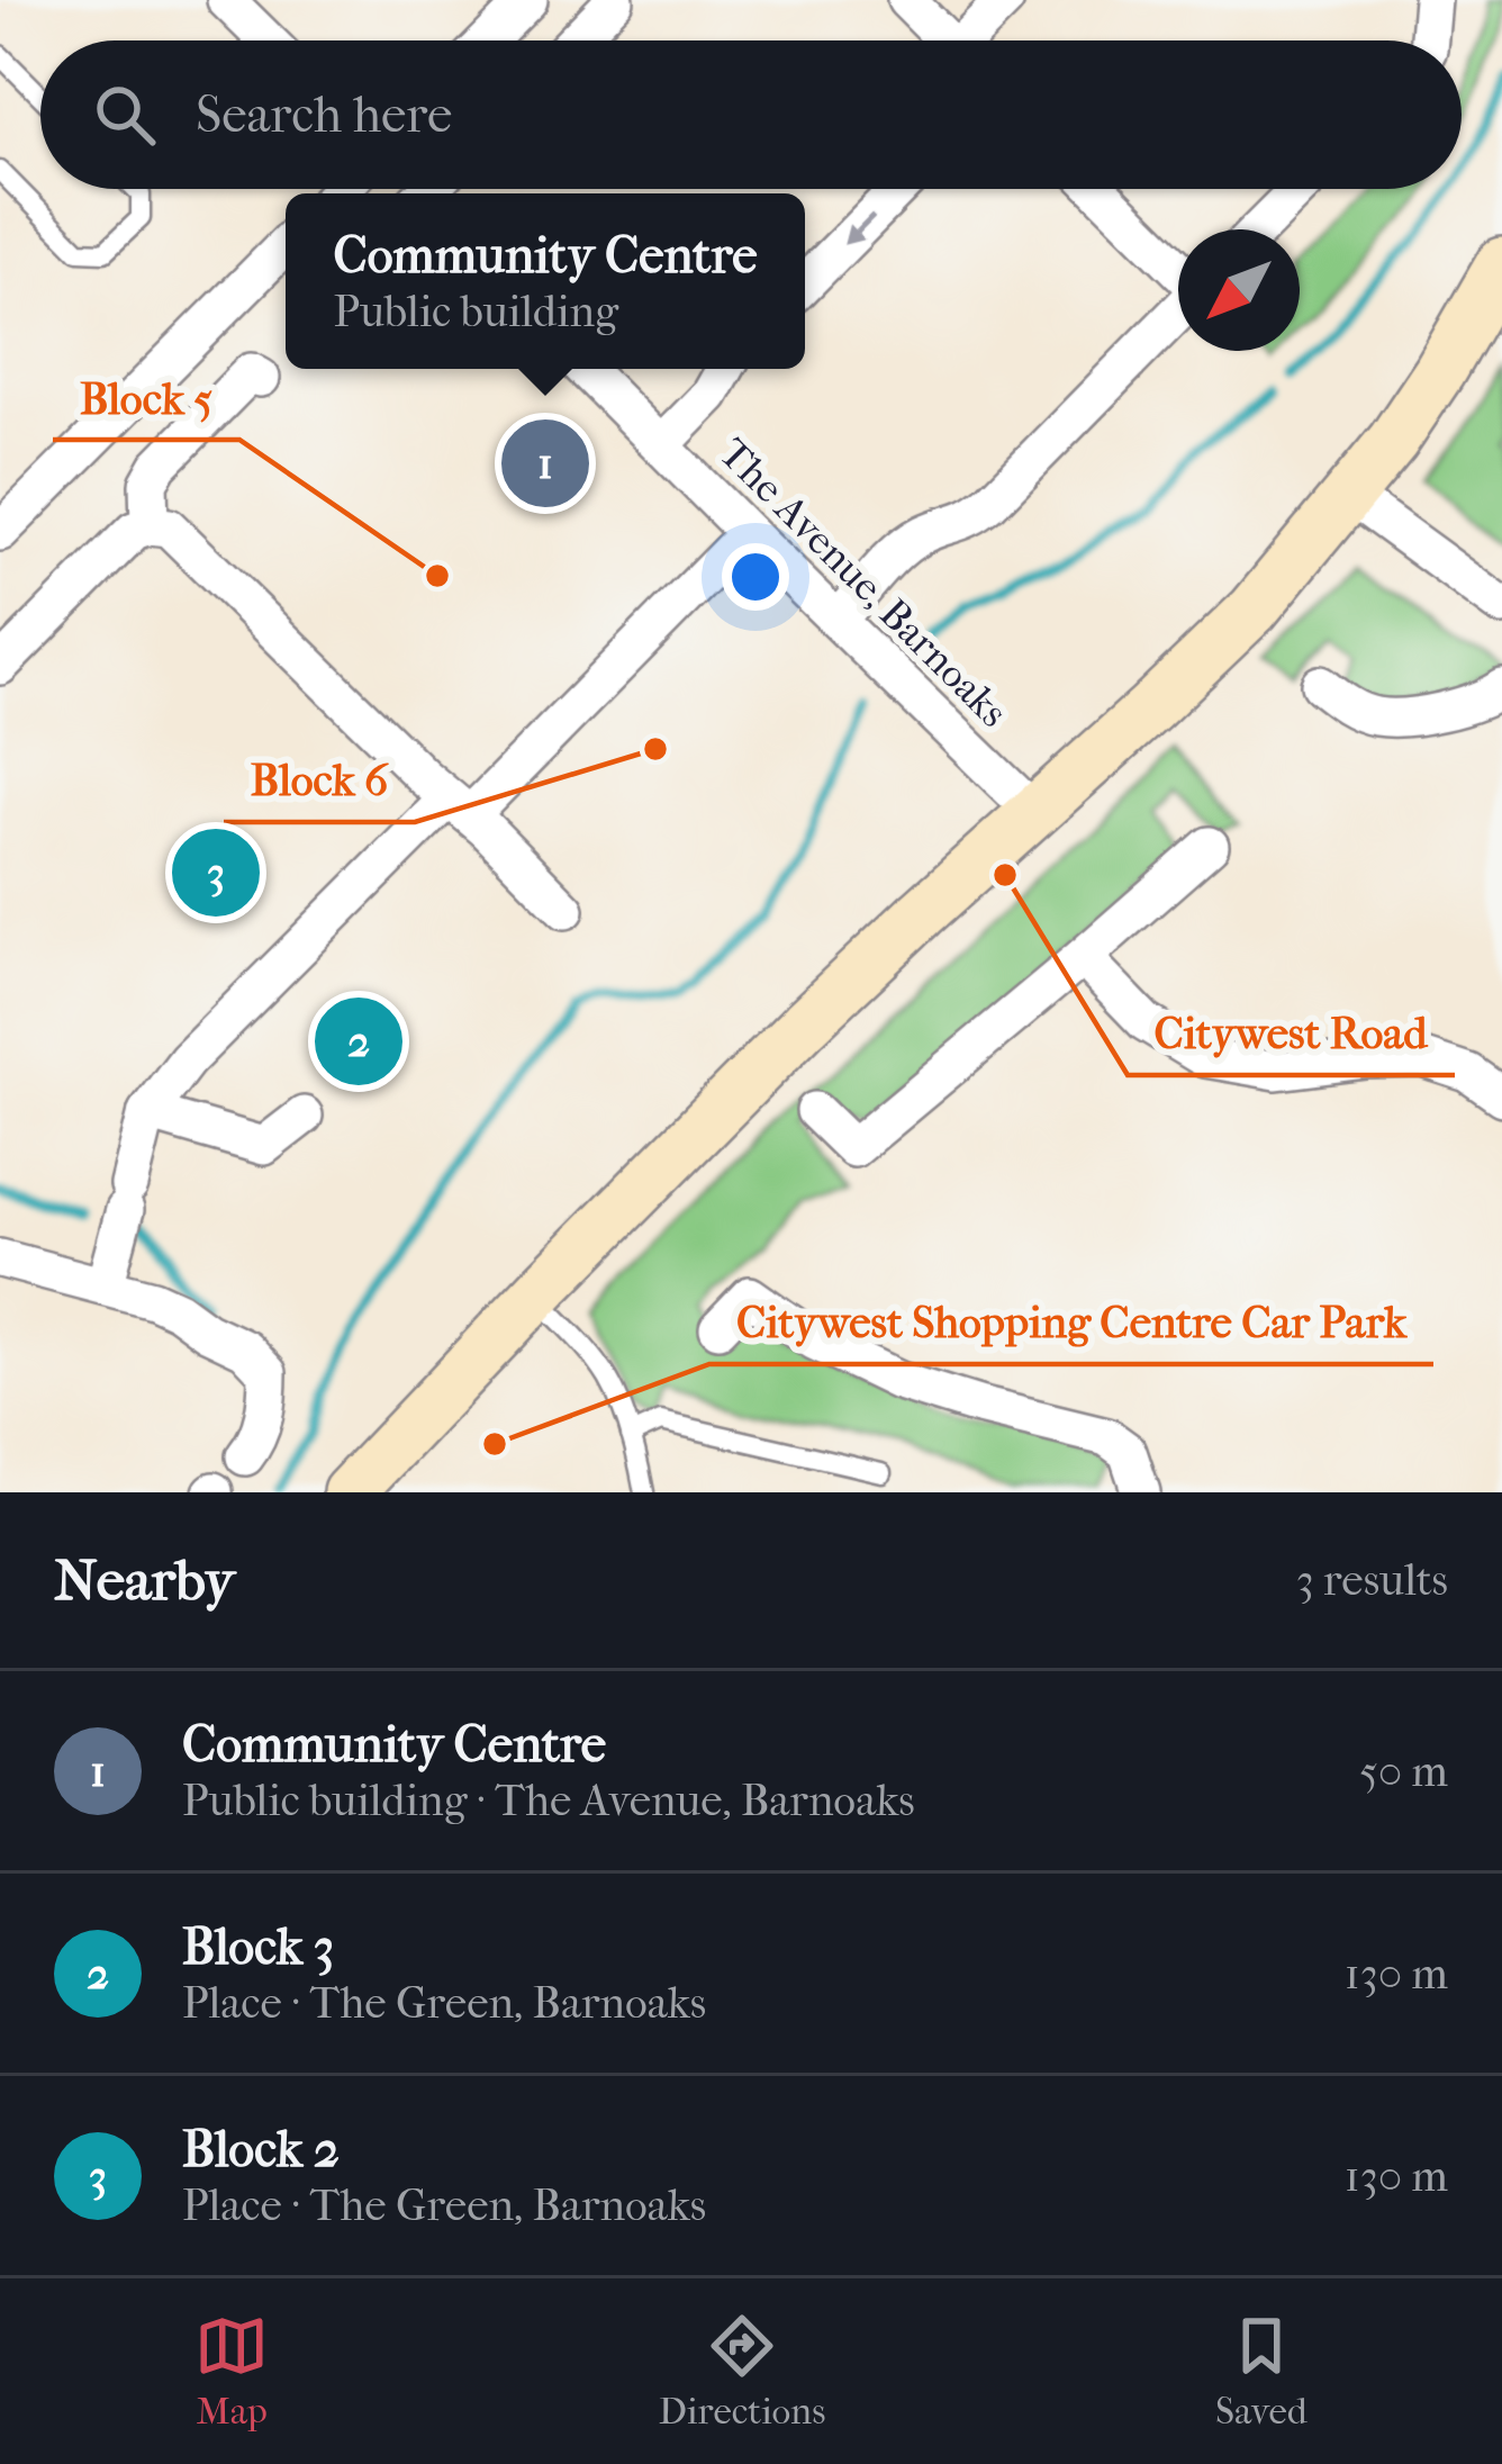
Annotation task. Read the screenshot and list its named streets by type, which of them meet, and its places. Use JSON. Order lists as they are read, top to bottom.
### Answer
{
  "streets": {
    "street": ["The Avenue, Barnoaks"]
  },
  "places": [
    "Block 5",
    "Block 6",
    "Citywest Road",
    "Citywest Shopping Centre Car Park"
  ],
  "north": "bottom left",
  "page": {
    "search": "Search here",
    "popup": ["Community Centre", "Public building"],
    "pins": ["1", "3", "2"],
    "heading": ["Nearby", "3 results"],
    "list": [
      {
        "mark": "1",
        "name": "Community Centre",
        "note": "Public building · The Avenue, Barnoaks",
        "value": "50 m"
      },
      {
        "mark": "2",
        "name": "Block 3",
        "note": "Place · The Green, Barnoaks",
        "value": "130 m"
      },
      {
        "mark": "3",
        "name": "Block 2",
        "note": "Place · The Green, Barnoaks",
        "value": "130 m"
      }
    ],
    "nav": ["Map", "Directions", "Saved"]
  }
}
